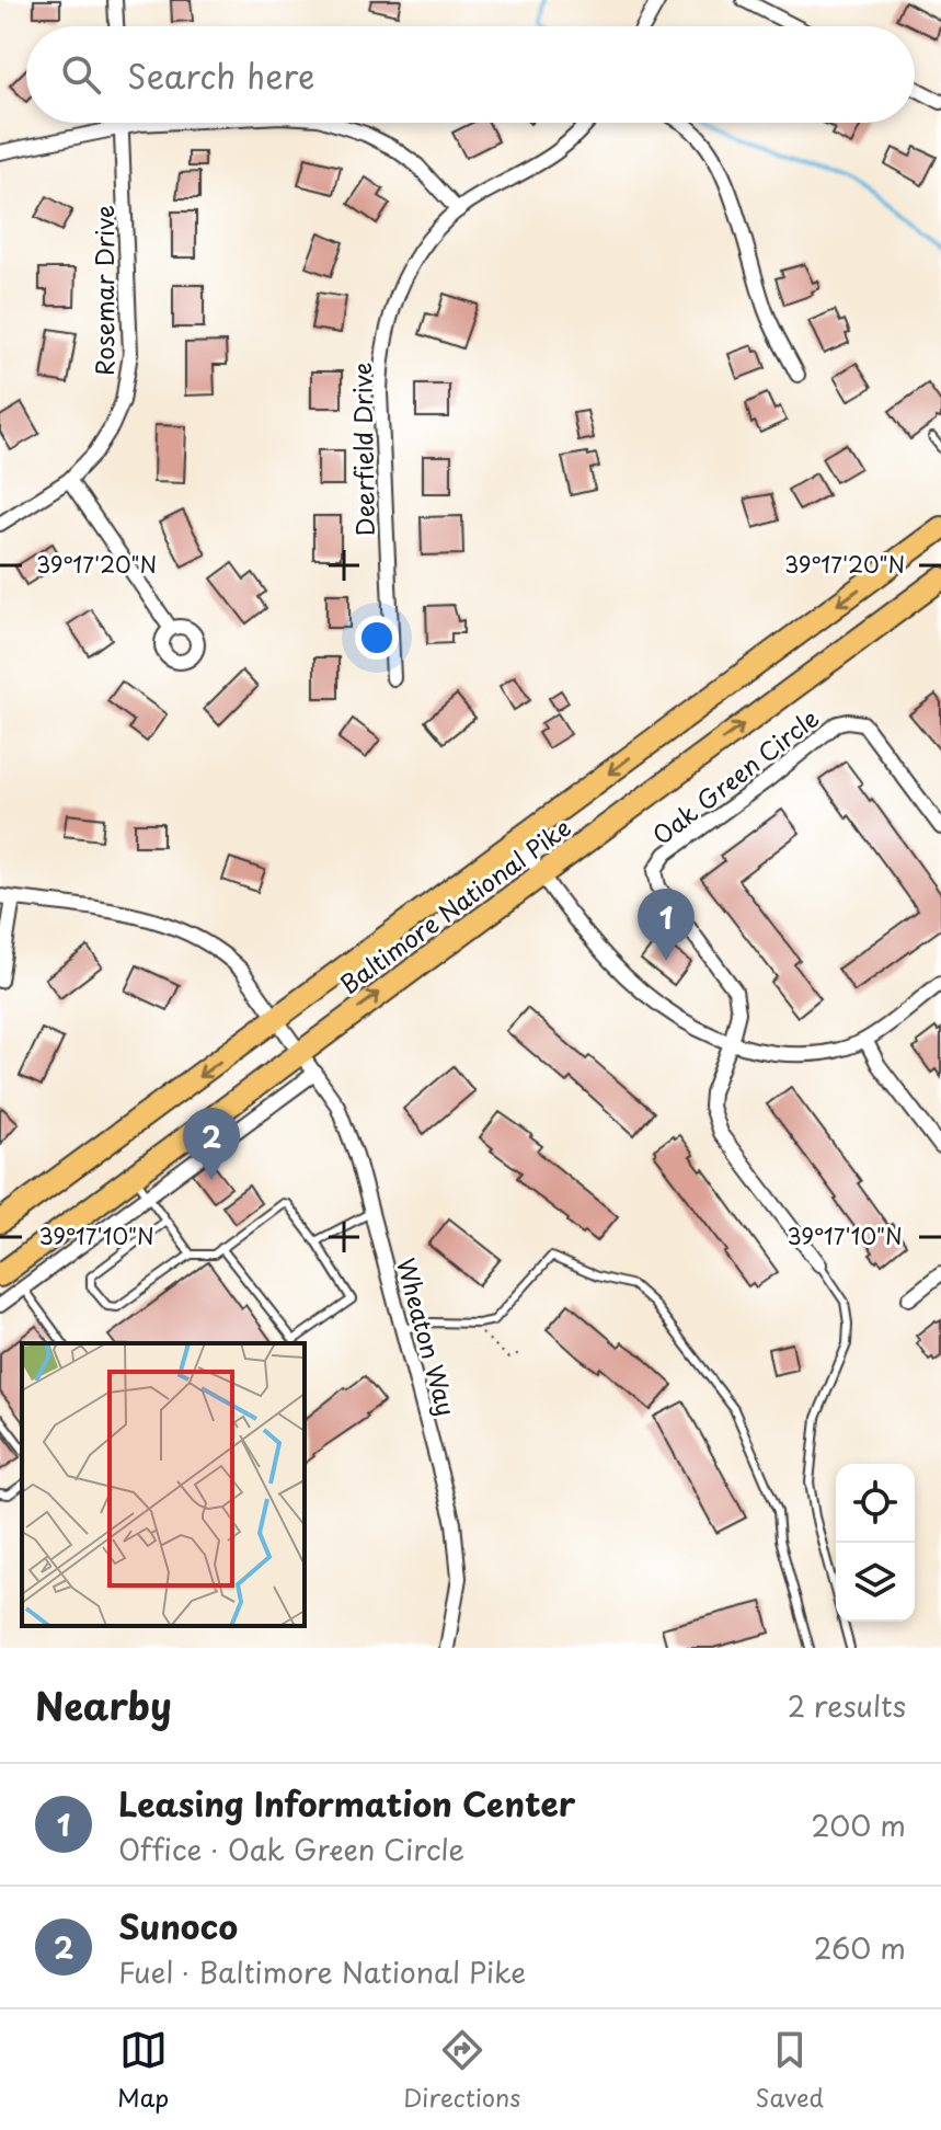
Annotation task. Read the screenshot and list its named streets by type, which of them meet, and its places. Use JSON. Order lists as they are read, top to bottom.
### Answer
{
  "streets": {
    "main road": ["Baltimore National Pike"],
    "street": [
      "Rosemar Drive",
      "Deerfield Drive",
      "Oak Green Circle",
      "Wheaton Way"
    ]
  },
  "crossings": [
    ["Baltimore National Pike", "Wheaton Way"]
  ],
  "page": {
    "search": "Search here",
    "pins": ["1", "2"],
    "heading": ["Nearby", "2 results"],
    "list": [
      {
        "mark": "1",
        "name": "Leasing Information Center",
        "note": "Office · Oak Green Circle",
        "value": "200 m"
      },
      {
        "mark": "2",
        "name": "Sunoco",
        "note": "Fuel · Baltimore National Pike",
        "value": "260 m"
      }
    ],
    "nav": ["Map", "Directions", "Saved"]
  },
  "coordinates": ["39°17'20\"N", "39°17'10\"N"]
}
